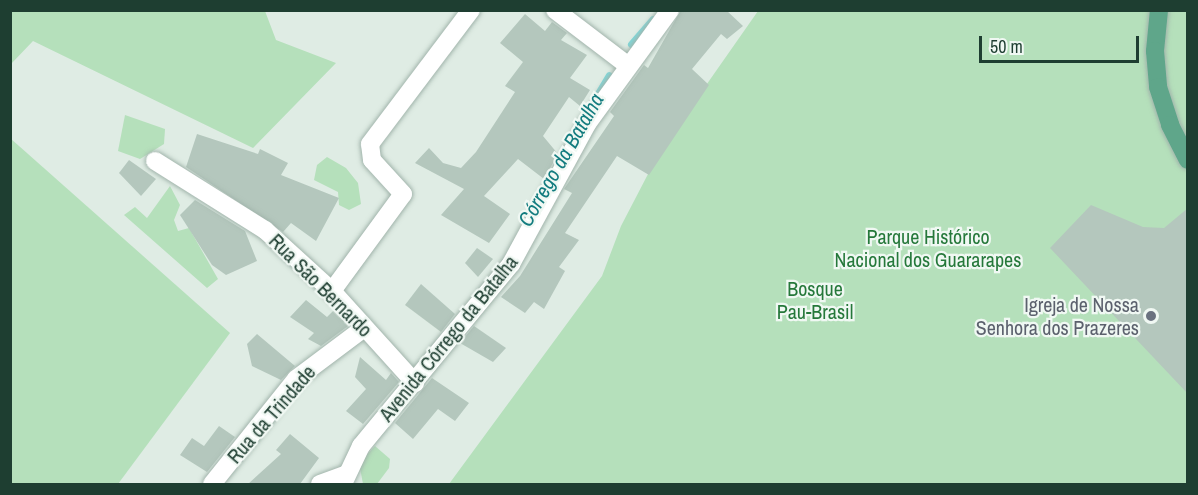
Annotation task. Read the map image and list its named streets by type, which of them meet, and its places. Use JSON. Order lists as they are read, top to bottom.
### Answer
{
  "streets": {
    "street": ["Rua São Bernardo", "Avenida Córrego da Batalha", "Rua da Trindade"]
  },
  "crossings": [
    ["Rua São Bernardo", "Avenida Córrego da Batalha"],
    ["Rua São Bernardo", "Rua da Trindade"]
  ],
  "water": ["Córrego da Batalha"],
  "parks": ["Parque Histórico Nacional dos Guararapes", "Bosque Pau-Brasil"],
  "places": ["Igreja de Nossa Senhora dos Prazeres"],
  "scale_bar": "50 m"
}
